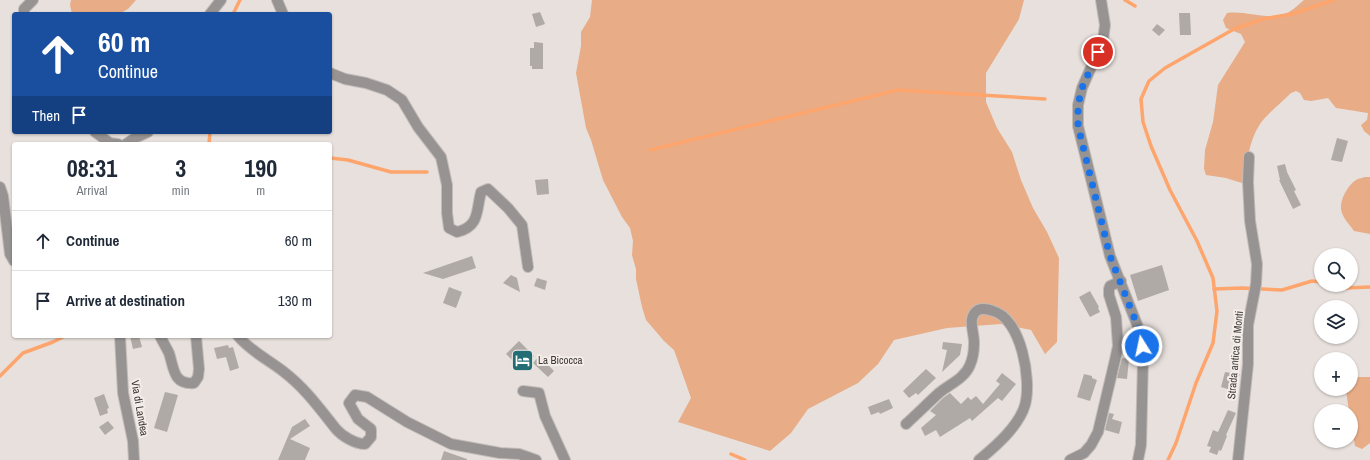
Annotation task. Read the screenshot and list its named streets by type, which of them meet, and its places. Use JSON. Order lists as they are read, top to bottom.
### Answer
{
  "streets": {
    "street": ["Strada antica di Monti", "Via di Landea"]
  },
  "places": {
    "hotel": ["La Bicocca"]
  },
  "page": {
    "turn": ["60 m", "Continue"],
    "then": "Then",
    "eta": [
      "08:31",
      "Arrival",
      "3",
      "min",
      "190",
      "m"
    ],
    "list": [
      {
        "name": "Continue",
        "value": "60 m"
      },
      {
        "name": "Arrive at destination",
        "value": "130 m"
      }
    ],
    "map_buttons": ["+", "−"]
  }
}
